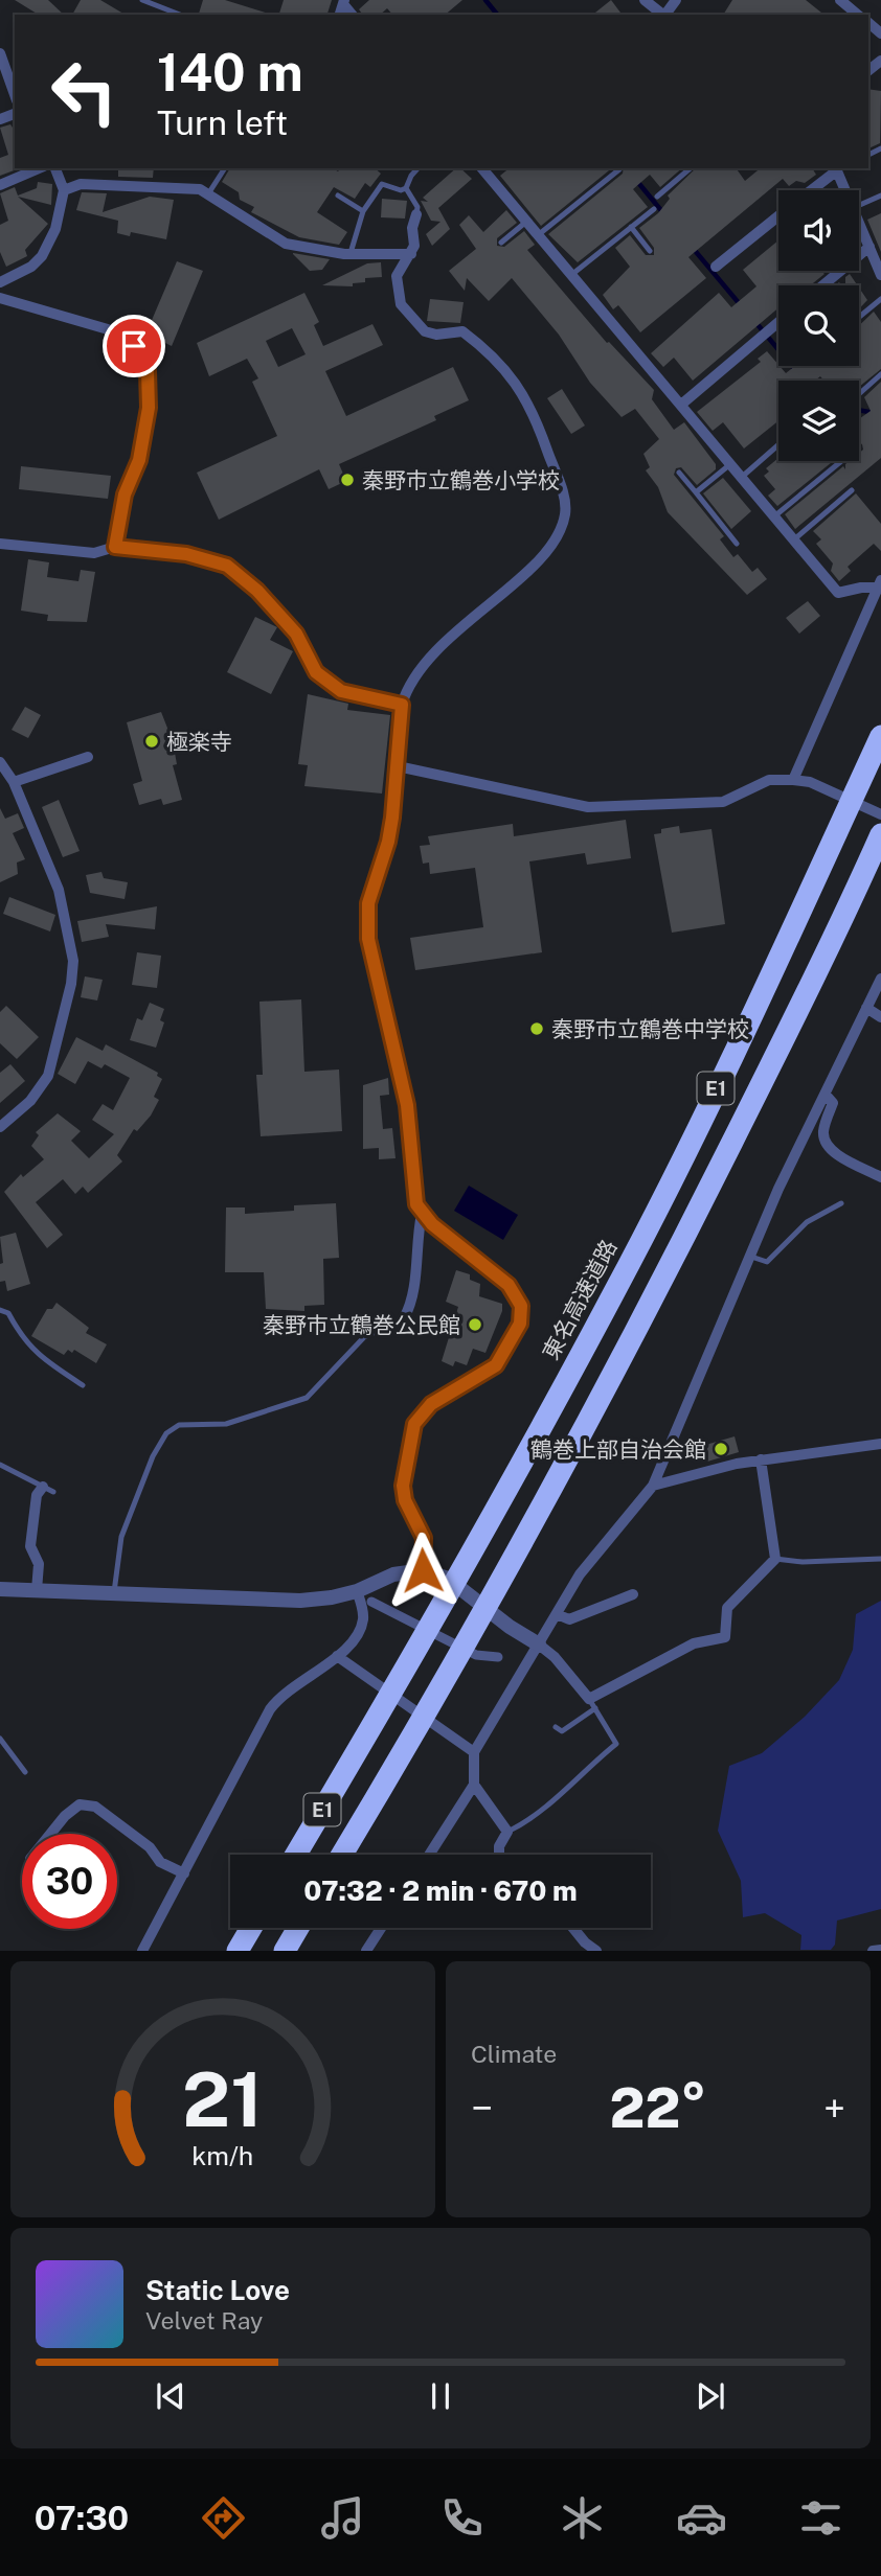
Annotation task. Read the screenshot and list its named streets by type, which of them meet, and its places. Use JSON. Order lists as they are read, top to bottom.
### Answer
{
  "streets": {
    "highway": ["E1", "東名高速道路"]
  },
  "places": [
    "秦野市立鶴巻小学校",
    "極楽寺",
    "秦野市立鶴巻中学校",
    "秦野市立鶴巻公民館",
    "鶴巻上部自治会館"
  ],
  "page": {
    "turn": ["140 m", "Turn left"],
    "limit": "30",
    "trip": "07:32 · 2 min · 670 m",
    "tile": "Climate",
    "heat": ["−", "22°", "+"],
    "song": ["Static Love", "Velvet Ray"],
    "tabs": "07:30",
    "gauge": ["21", "km/h"]
  }
}
